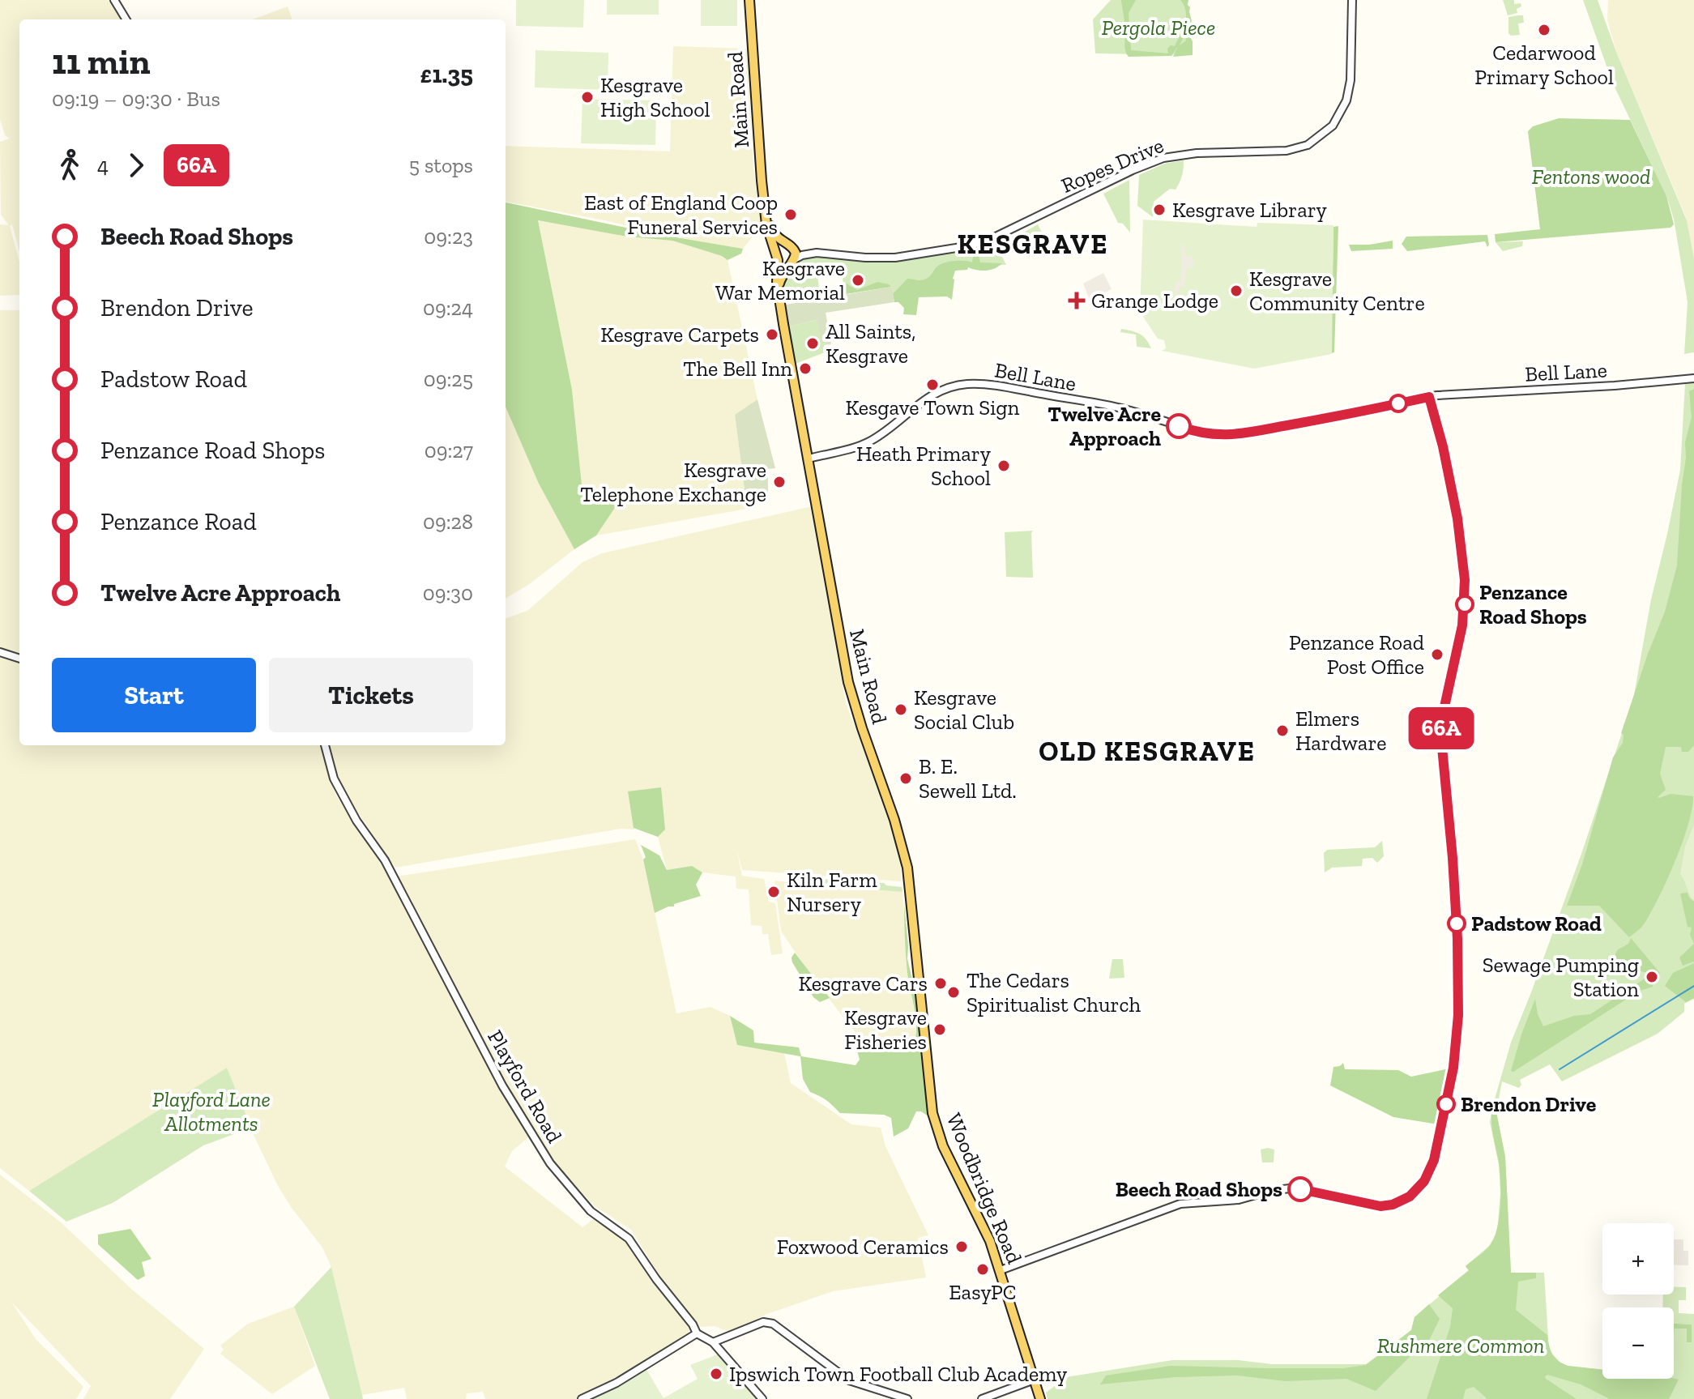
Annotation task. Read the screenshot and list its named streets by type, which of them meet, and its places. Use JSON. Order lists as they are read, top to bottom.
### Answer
{
  "streets": {
    "main road": ["Main Road", "Woodbridge Road"],
    "street": ["Ropes Drive", "Bell Lane", "Playford Road"]
  },
  "crossings": [
    ["Main Road", "Ropes Drive"],
    ["Main Road", "Bell Lane"],
    ["Main Road", "Woodbridge Road"]
  ],
  "districts": ["KESGRAVE", "OLD KESGRAVE"],
  "parks": [
    "Pergola Piece",
    "Fentons wood",
    "Playford Lane Allotments",
    "Rushmere Common"
  ],
  "places": {
    "other": [
      "Cedarwood Primary School",
      "Kesgrave High School",
      "Kesgrave Library",
      "East of England Coop Funeral Services",
      "Kesgrave War Memorial",
      "Kesgrave Community Centre",
      "Kesgrave Carpets",
      "All Saints, Kesgrave",
      "The Bell Inn",
      "Kesgave Town Sign",
      "Twelve Acre Approach",
      "Heath Primary School",
      "Kesgrave Telephone Exchange",
      "Penzance Road Shops",
      "Penzance Road Post Office",
      "Kesgrave Social Club",
      "Elmers Hardware",
      "B. E. Sewell Ltd.",
      "Kiln Farm Nursery",
      "Padstow Road",
      "Sewage Pumping Station",
      "Kesgrave Cars",
      "The Cedars Spiritualist Church",
      "Kesgrave Fisheries",
      "Brendon Drive",
      "Beech Road Shops",
      "Foxwood Ceramics",
      "EasyPC",
      "Ipswich Town Football Club Academy"
    ],
    "health": ["Grange Lodge"]
  },
  "lines": ["bus line 66A"],
  "page": {
    "on_map": "66A",
    "heading": ["11 min", "09:19 – 09:30 · Bus", "£1.35"],
    "legs": ["4", "66A", "5 stops"],
    "list": [
      {
        "name": "Beech Road Shops",
        "value": "09:23"
      },
      {
        "name": "Brendon Drive",
        "value": "09:24"
      },
      {
        "name": "Padstow Road",
        "value": "09:25"
      },
      {
        "name": "Penzance Road Shops",
        "value": "09:27"
      },
      {
        "name": "Penzance Road",
        "value": "09:28"
      },
      {
        "name": "Twelve Acre Approach",
        "value": "09:30"
      }
    ],
    "buttons": ["Start", "Tickets"],
    "map_buttons": ["+", "−"]
  }
}
